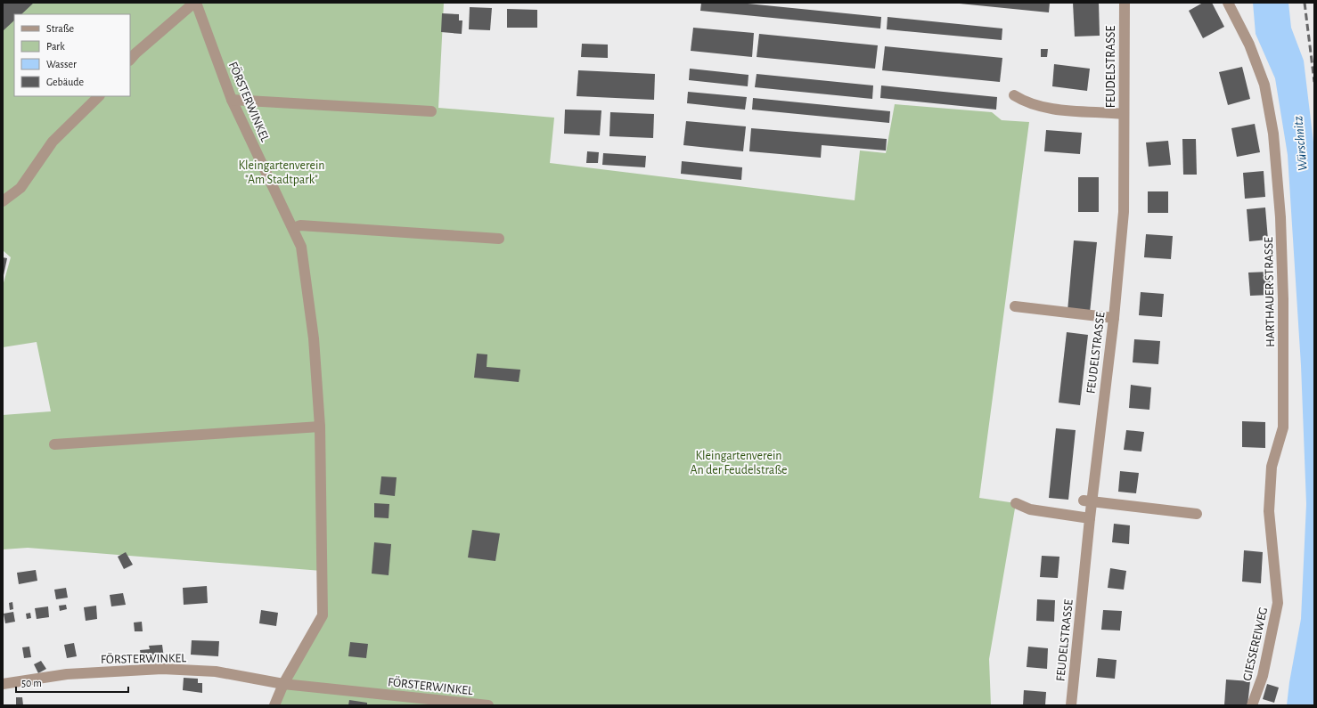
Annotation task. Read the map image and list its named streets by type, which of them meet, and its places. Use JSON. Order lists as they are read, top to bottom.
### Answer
{
  "streets": {
    "street": [
      "FEUDELSTRASSE",
      "FÖRSTERWINKEL",
      "HARTHAUER STRASSE",
      "GIESSEREIWEG"
    ]
  },
  "crossings": [
    ["HARTHAUER STRASSE", "GIESSEREIWEG"]
  ],
  "water": ["Würschnitz"],
  "parks": ["Kleingartenverein \"Am Stadtpark\"", "Kleingartenverein An der Feudelstraße"],
  "legend": [
    "Straße",
    "Park",
    "Wasser",
    "Gebäude"
  ],
  "scale_bar": "50 m"
}
